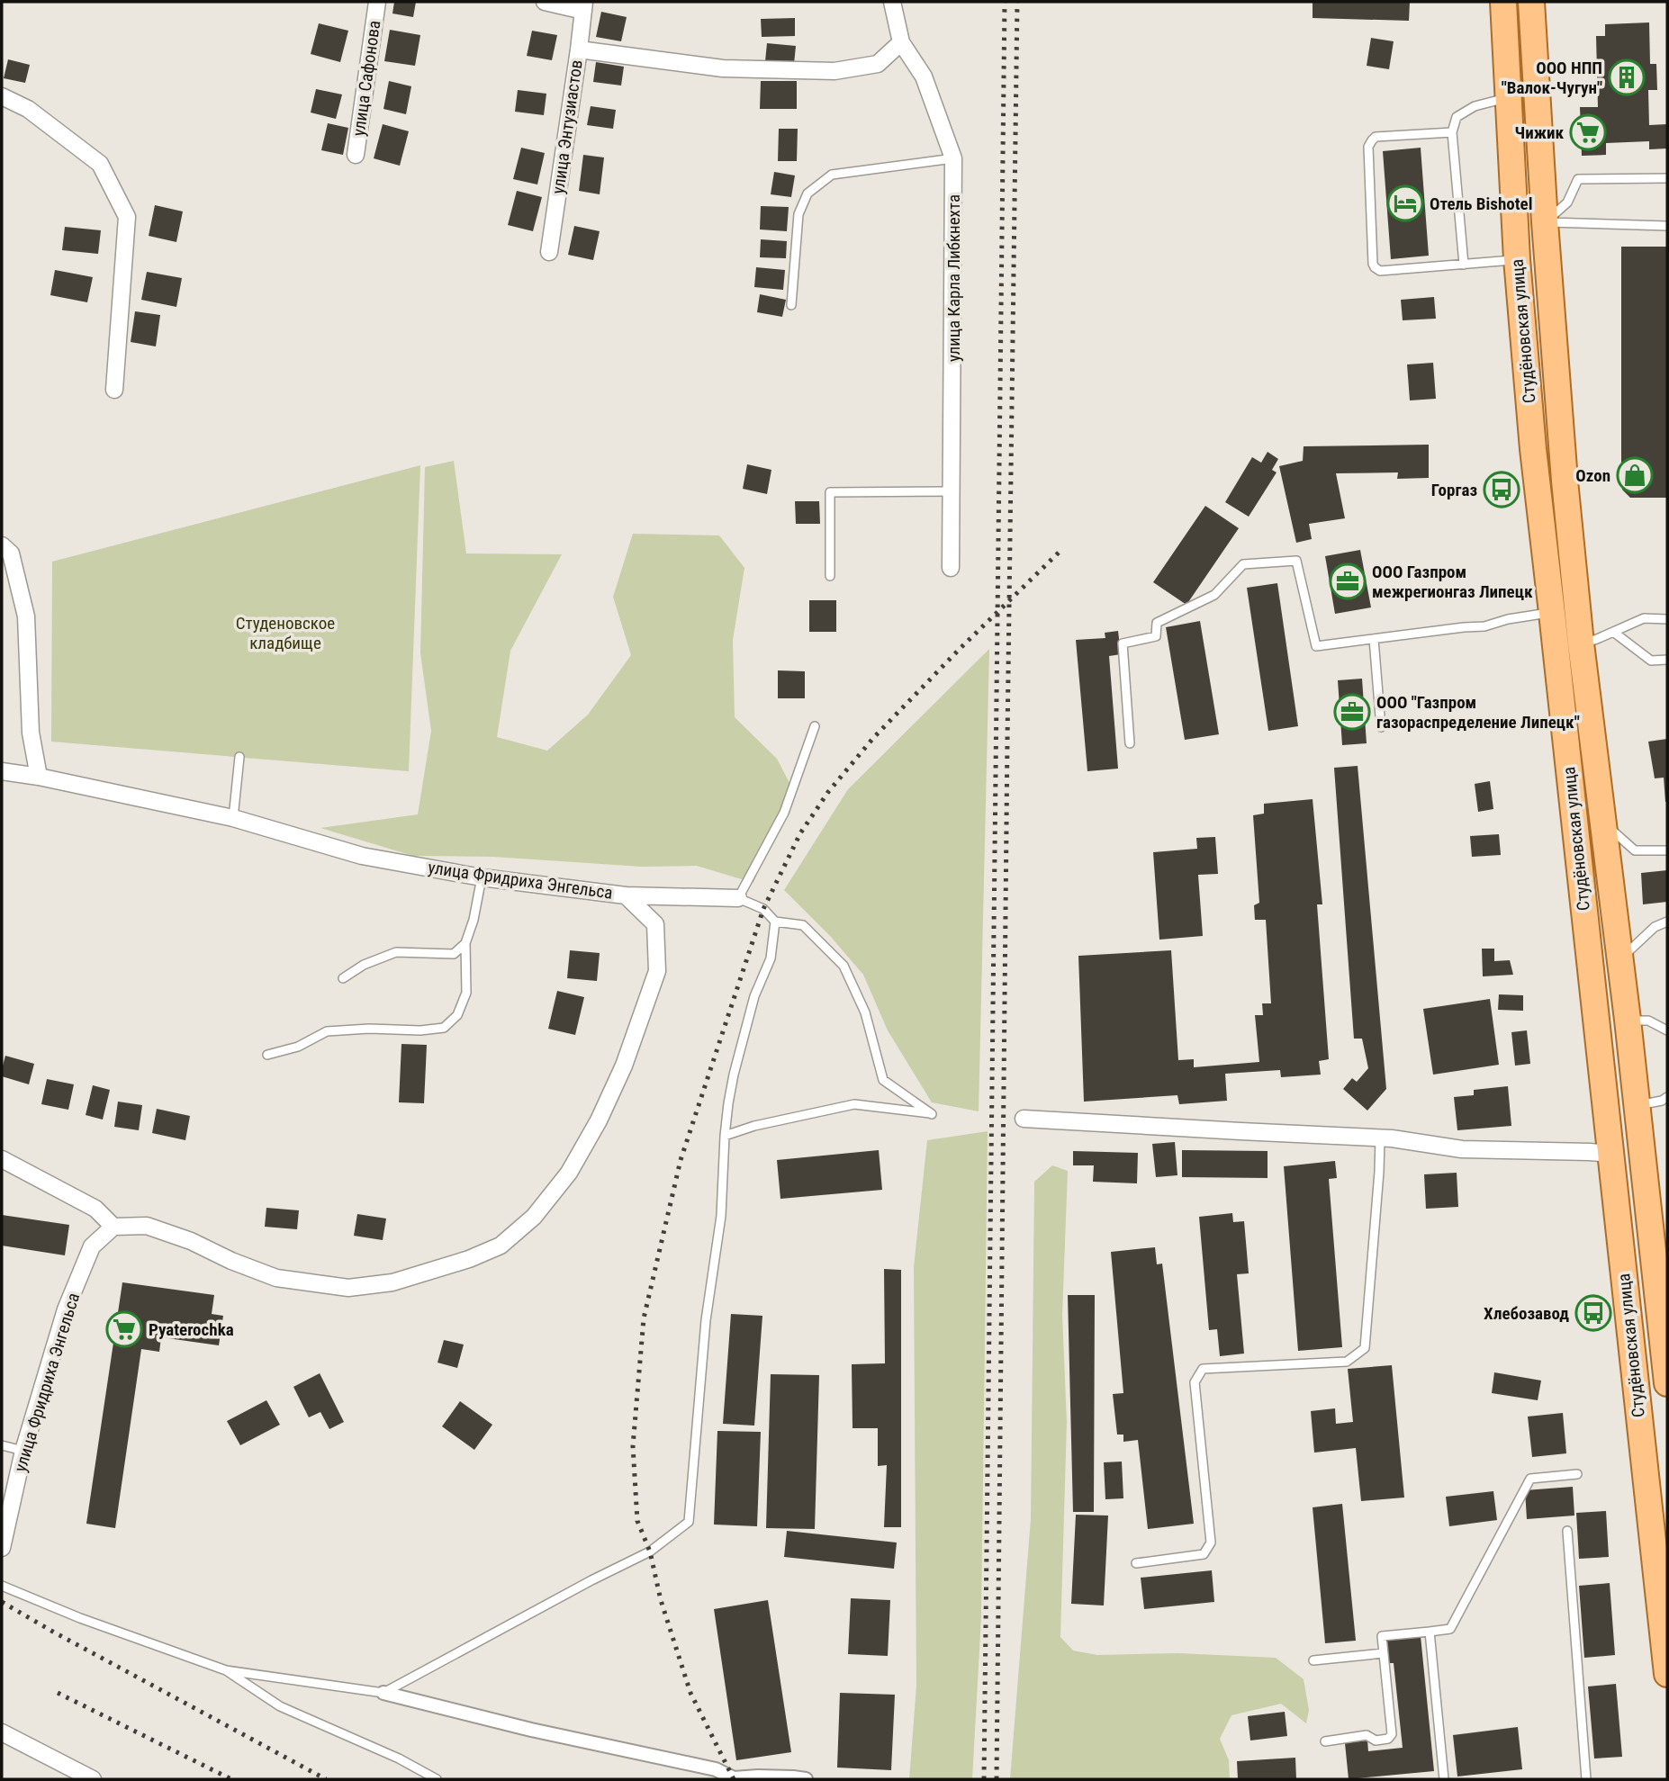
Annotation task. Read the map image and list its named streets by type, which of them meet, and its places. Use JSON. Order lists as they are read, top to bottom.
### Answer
{
  "streets": {
    "main road": ["Студёновская улица"],
    "street": [
      "улица Сафонова",
      "улица Энтузиастов",
      "улица Карла Либкнехта",
      "улица Фридриха Энгельса"
    ]
  },
  "parks": ["Студеновское кладбище"],
  "places": {
    "building": ["ООО НПП \"Валок-Чугун\""],
    "supermarket": ["Чижик", "Pyaterochka"],
    "hotel": ["Отель Bishotel"],
    "shop": ["Ozon"],
    "bus stop": ["Горгаз", "Хлебозавод"],
    "office": ["ООО Газпром межрегионгаз Липецк", "ООО \"Газпром газораспределение Липецк\""]
  }
}
